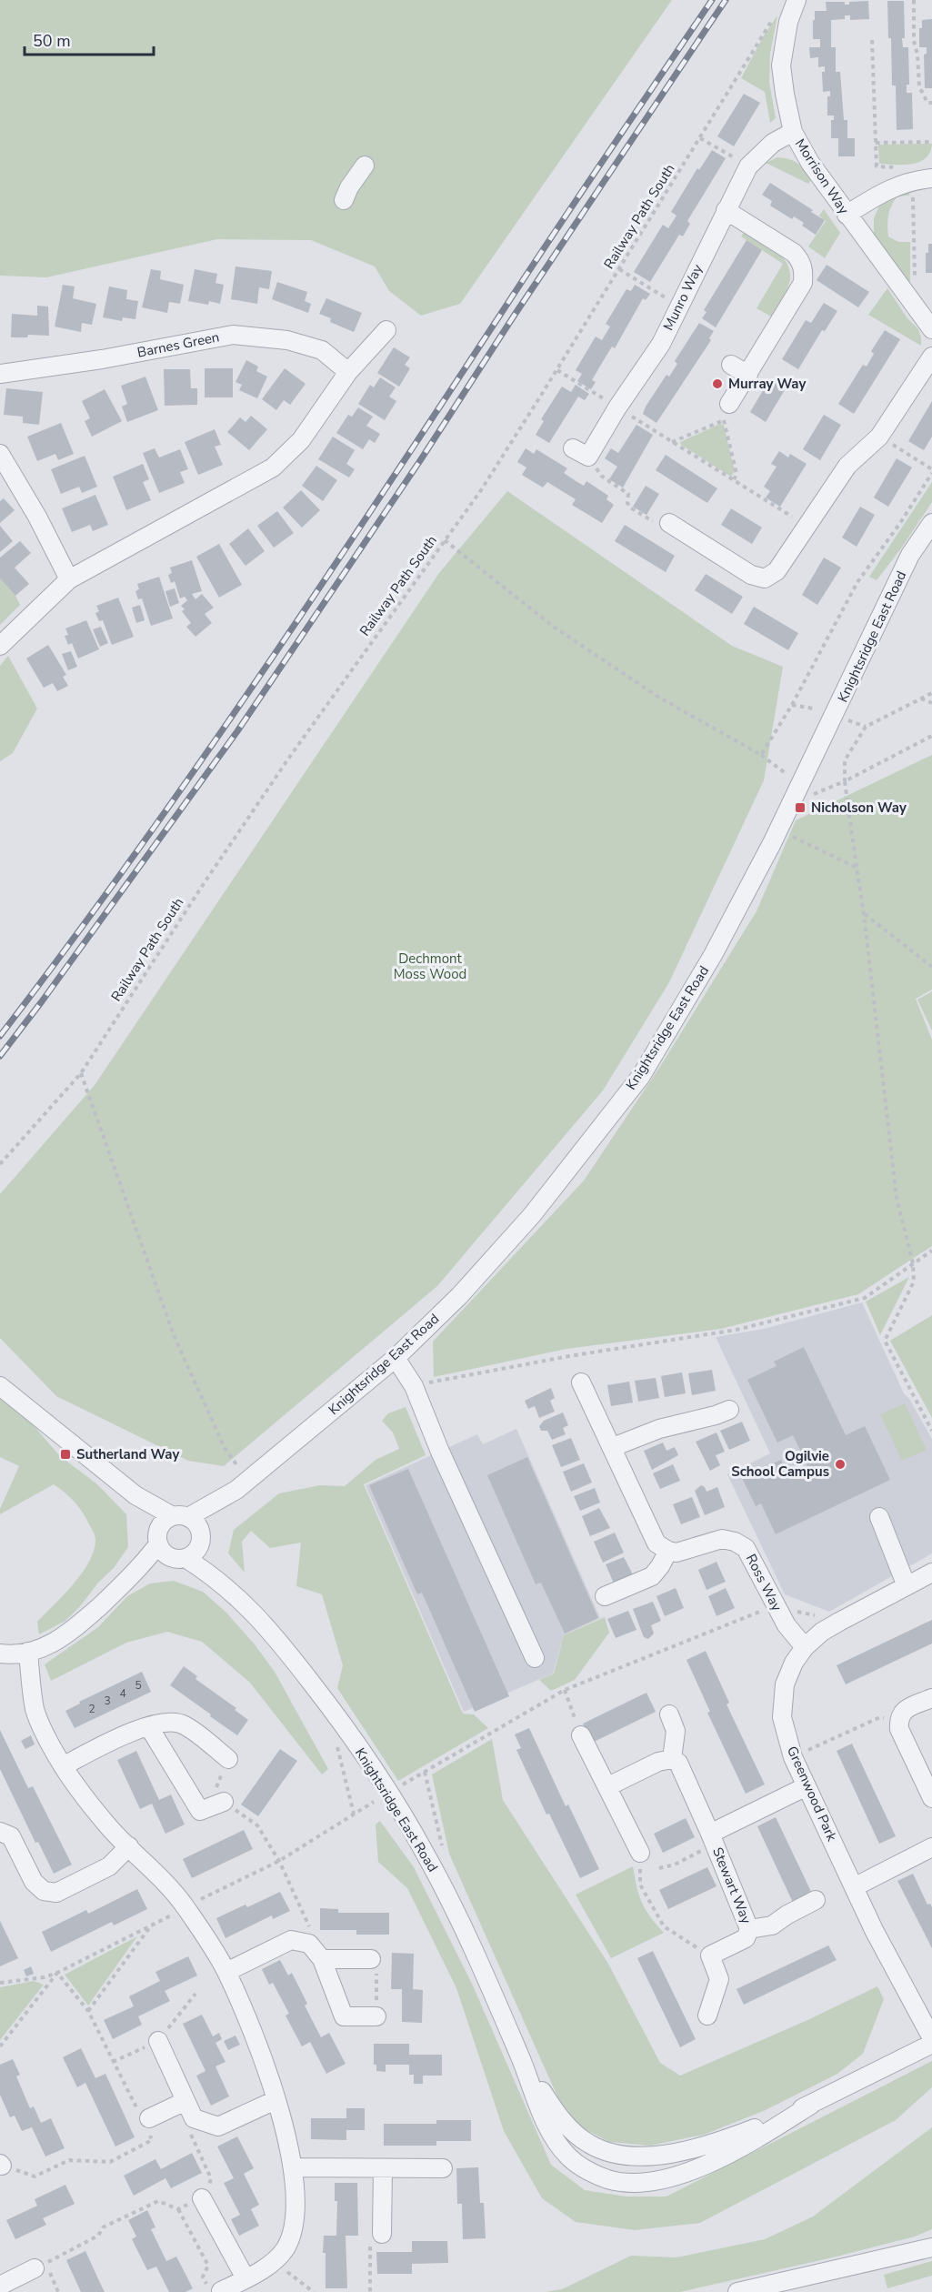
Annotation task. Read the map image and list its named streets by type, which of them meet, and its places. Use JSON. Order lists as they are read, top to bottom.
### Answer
{
  "streets": {
    "street": [
      "Morrison Way",
      "Munro Way",
      "Barnes Green",
      "Knightsridge East Road",
      "Ross Way",
      "Greenwood Park",
      "Stewart Way"
    ],
    "path": ["Railway Path South"]
  },
  "crossings": [
    ["Morrison Way", "Munro Way"],
    ["Ross Way", "Greenwood Park"],
    ["Greenwood Park", "Stewart Way"]
  ],
  "parks": ["Dechmont Moss Wood"],
  "places": {
    "other": ["Murray Way", "Ogilvie School Campus"],
    "transit": ["Nicholson Way", "Sutherland Way"]
  },
  "house_numbers": [
    "5",
    "4",
    "3",
    "2"
  ],
  "scale_bar": "50 m"
}
